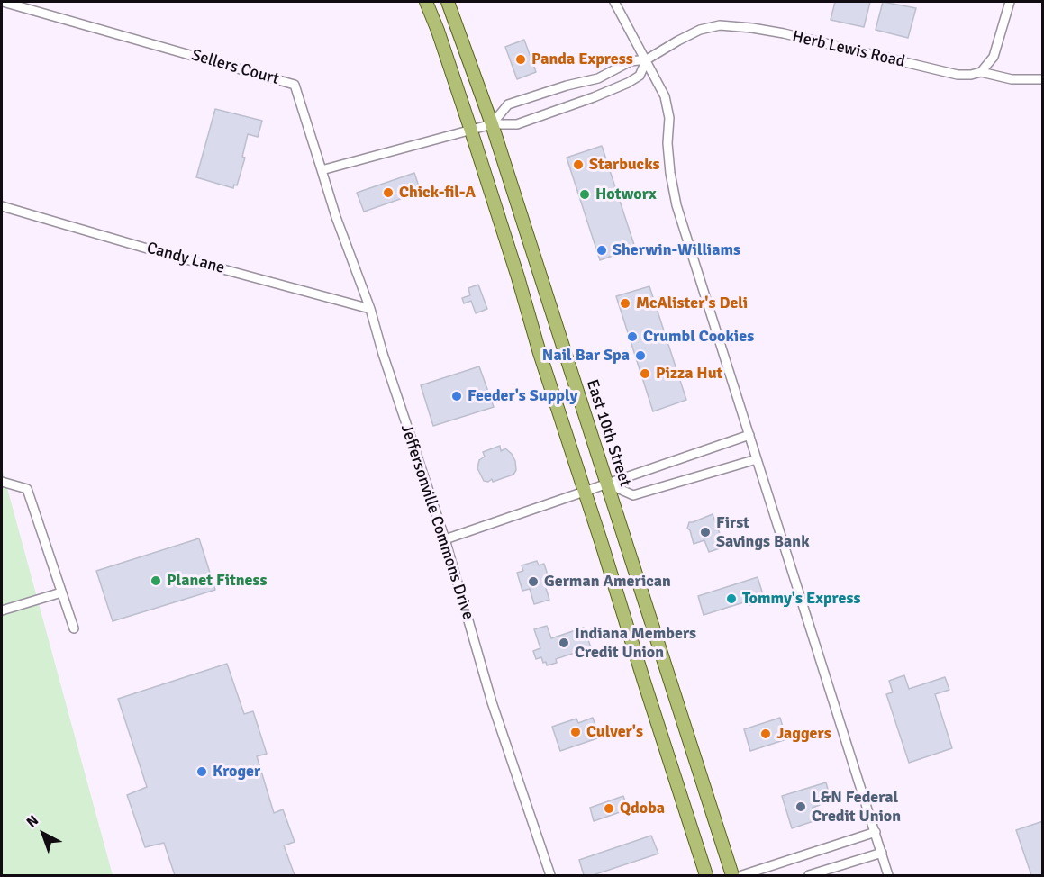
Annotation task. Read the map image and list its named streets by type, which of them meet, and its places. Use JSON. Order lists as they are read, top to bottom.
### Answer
{
  "streets": {
    "main road": ["East 10th Street"],
    "street": [
      "Herb Lewis Road",
      "Sellers Court",
      "Candy Lane",
      "Jeffersonville Commons Drive"
    ]
  },
  "crossings": [
    ["Herb Lewis Road", "East 10th Street"],
    ["Sellers Court", "Jeffersonville Commons Drive"],
    ["Candy Lane", "Jeffersonville Commons Drive"]
  ],
  "places": [
    "Panda Express",
    "Starbucks",
    "Chick-fil-A",
    "Hotworx",
    "Sherwin-Williams",
    "McAlister's Deli",
    "Crumbl Cookies",
    "Nail Bar Spa",
    "Pizza Hut",
    "Feeder's Supply",
    "First Savings Bank",
    "Planet Fitness",
    "German American",
    "Tommy's Express",
    "Indiana Members Credit Union",
    "Culver's",
    "Jaggers",
    "Kroger",
    "L&N Federal Credit Union",
    "Qdoba"
  ],
  "north": "top left"
}
